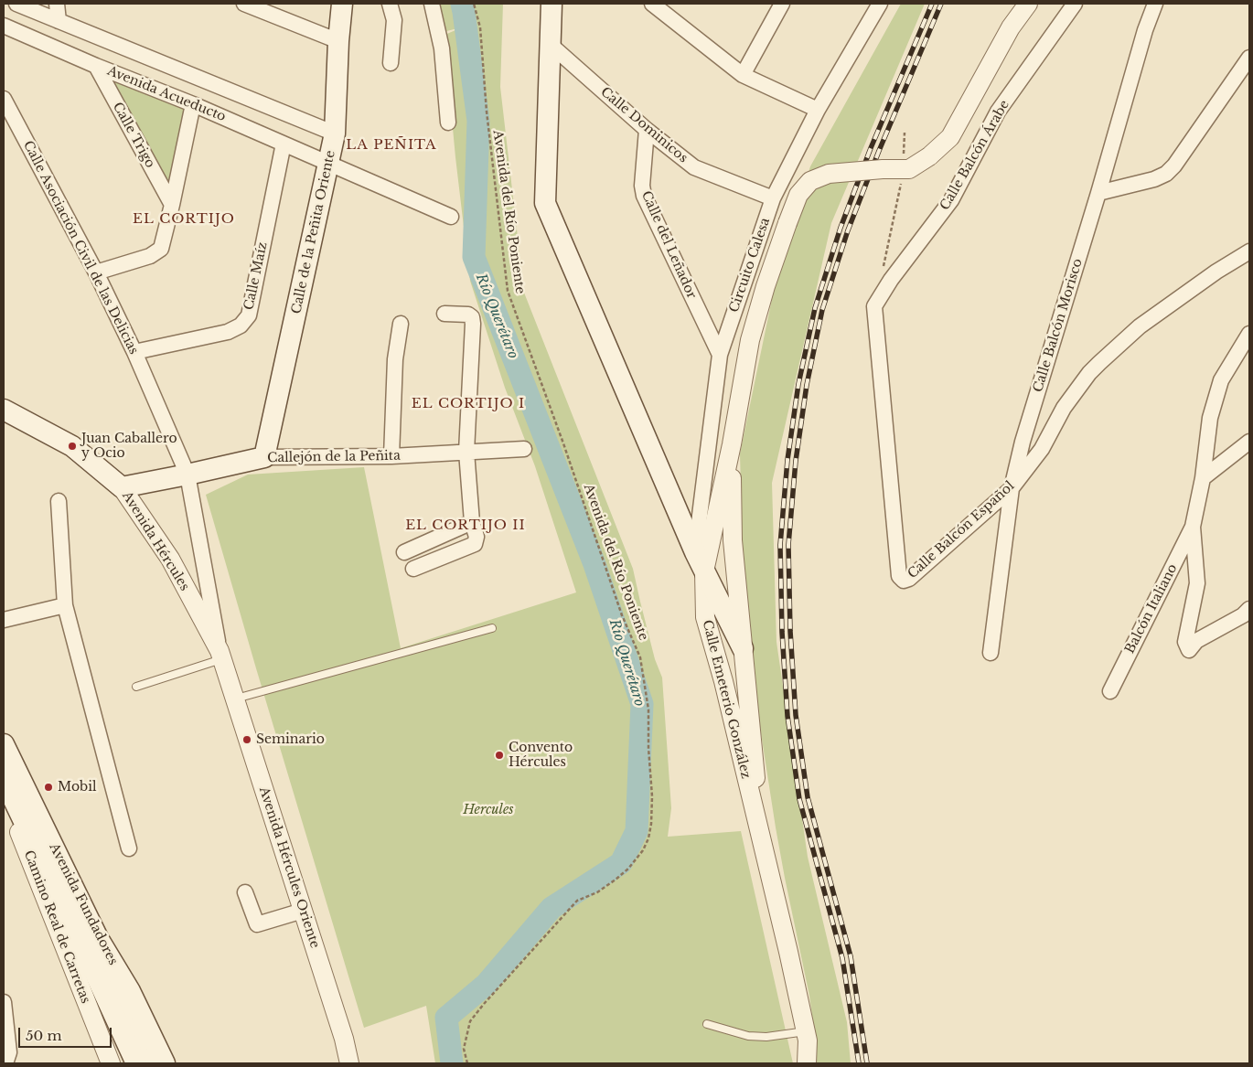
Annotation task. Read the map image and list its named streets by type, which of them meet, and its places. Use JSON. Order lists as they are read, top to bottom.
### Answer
{
  "streets": {
    "main road": [
      "Calle de la Peñita Oriente",
      "Callejón de la Peñita",
      "Avenida Hércules",
      "Avenida Fundadores"
    ],
    "street": [
      "Avenida Acueducto",
      "Calle Dominicos",
      "Calle Trigo",
      "Calle Balcón Árabe",
      "Calle del Leñador",
      "Calle Asociación Civil de las Delicias",
      "Circuito Calesa",
      "Calle Maíz",
      "Calle Balcón Morisco",
      "Calle Balcón Español",
      "Balcón Italiano",
      "Calle Emeterio González",
      "Avenida Hércules Oriente",
      "Camino Real de Carretas"
    ],
    "path": ["Avenida del Río Poniente"]
  },
  "crossings": [
    ["Avenida Acueducto", "Calle Trigo"],
    ["Avenida Acueducto", "Calle de la Peñita Oriente"],
    ["Avenida Acueducto", "Calle Maíz"],
    ["Calle Dominicos", "Calle del Leñador"],
    ["Calle Dominicos", "Circuito Calesa"],
    ["Calle Balcón Árabe", "Calle Balcón Español"],
    ["Calle de la Peñita Oriente", "Callejón de la Peñita"],
    ["Calle del Leñador", "Circuito Calesa"],
    ["Calle Asociación Civil de las Delicias", "Calle Maíz"],
    ["Calle Asociación Civil de las Delicias", "Callejón de la Peñita"],
    ["Calle Asociación Civil de las Delicias", "Avenida Hércules"],
    ["Calle Asociación Civil de las Delicias", "Avenida Hércules Oriente"],
    ["Calle Balcón Morisco", "Calle Balcón Español"],
    ["Callejón de la Peñita", "Avenida Hércules"],
    ["Avenida Hércules", "Avenida Hércules Oriente"]
  ],
  "districts": [
    "LA PEÑITA",
    "EL CORTIJO",
    "EL CORTIJO I",
    "EL CORTIJO II"
  ],
  "water": ["Río Querétaro"],
  "parks": ["Hercules"],
  "places": [
    "Juan Caballero y Ocio",
    "Seminario",
    "Convento Hércules",
    "Mobil"
  ],
  "scale_bar": "50 m"
}
